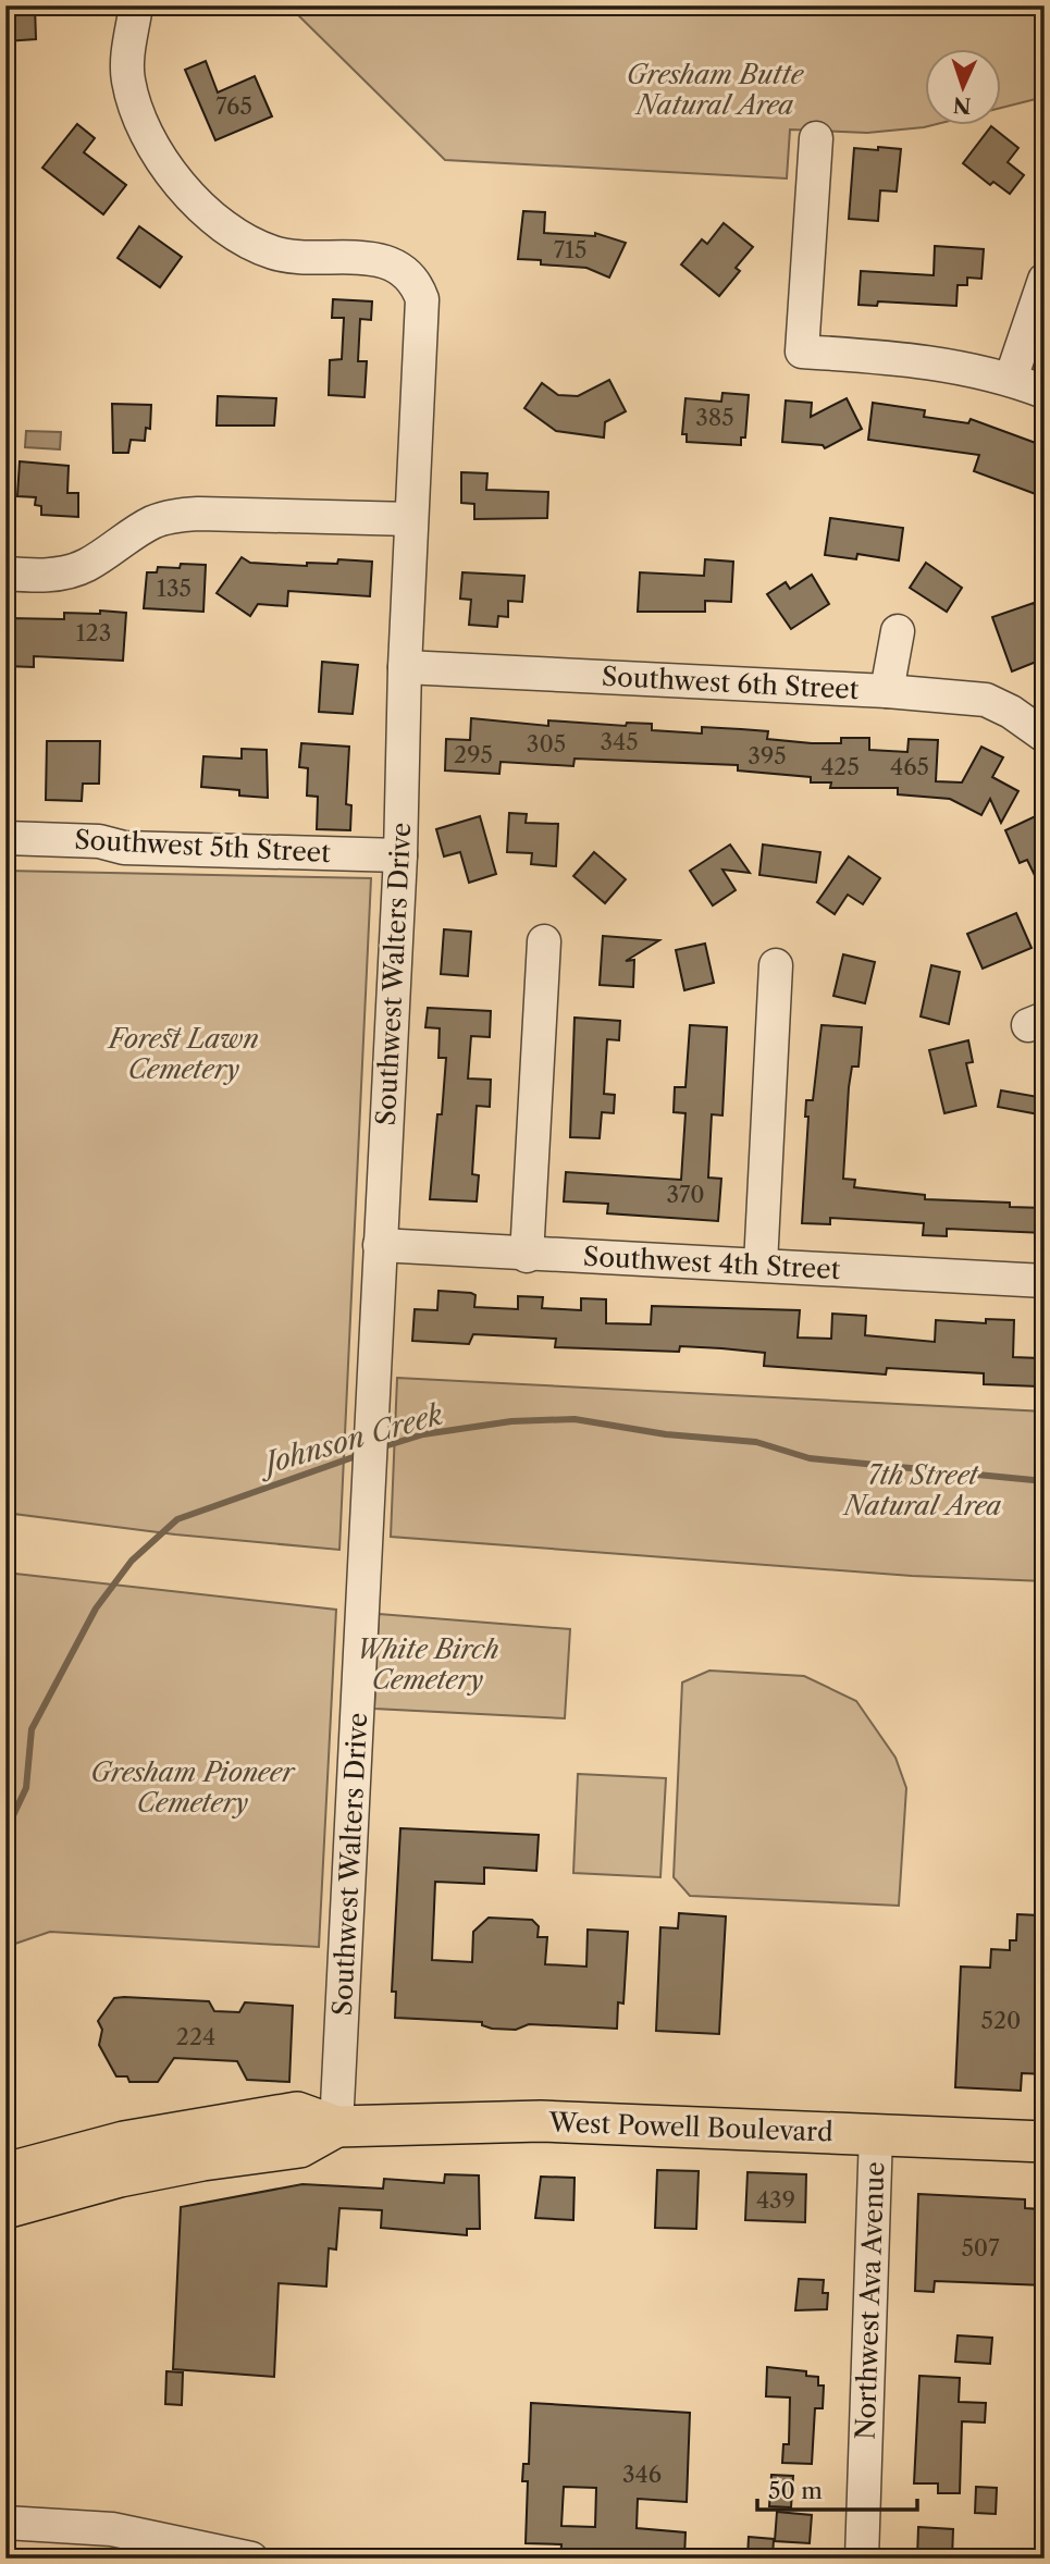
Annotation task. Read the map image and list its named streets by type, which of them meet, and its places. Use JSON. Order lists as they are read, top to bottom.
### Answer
{
  "streets": {
    "main road": ["West Powell Boulevard"],
    "street": [
      "Southwest 6th Street",
      "Southwest 5th Street",
      "Southwest Walters Drive",
      "Southwest 4th Street",
      "Northwest Ava Avenue"
    ]
  },
  "crossings": [
    ["Southwest 6th Street", "Southwest Walters Drive"],
    ["Southwest 5th Street", "Southwest Walters Drive"],
    ["Southwest Walters Drive", "Southwest 4th Street"],
    ["Southwest Walters Drive", "West Powell Boulevard"],
    ["West Powell Boulevard", "Northwest Ava Avenue"]
  ],
  "water": ["Johnson Creek"],
  "parks": [
    "Gresham Butte Natural Area",
    "Forest Lawn Cemetery",
    "7th Street Natural Area",
    "White Birch Cemetery",
    "Gresham Pioneer Cemetery"
  ],
  "house_numbers": [
    "765",
    "715",
    "385",
    "135",
    "123",
    "345",
    "305",
    "295",
    "395",
    "425",
    "465",
    "370",
    "520",
    "224",
    "439",
    "507",
    "346"
  ],
  "scale_bar": "50 m",
  "north": "bottom"
}
